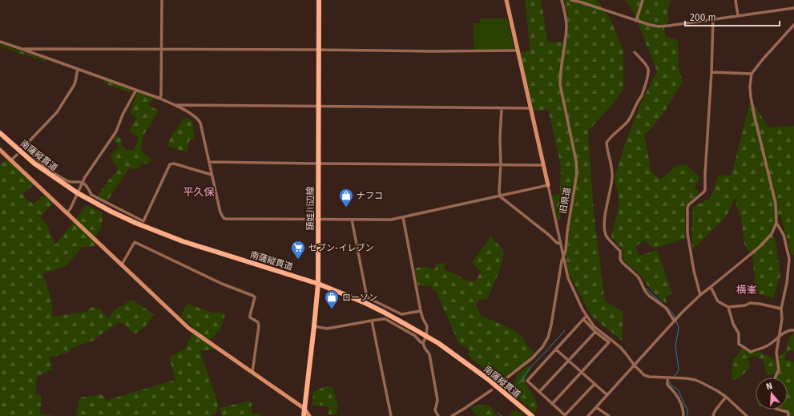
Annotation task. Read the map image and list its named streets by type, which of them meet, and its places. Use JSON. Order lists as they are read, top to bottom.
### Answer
{
  "streets": {
    "main road": ["南薩縦貫道", "頴娃川辺線"],
    "street": ["旧県道"]
  },
  "crossings": [
    ["南薩縦貫道", "頴娃川辺線"]
  ],
  "districts": ["平久保", "横峯"],
  "places": {
    "shop": ["ナフコ", "ローソン"],
    "supermarket": ["セブン-イレブン"]
  },
  "scale_bar": "200 m",
  "north": "top"
}
